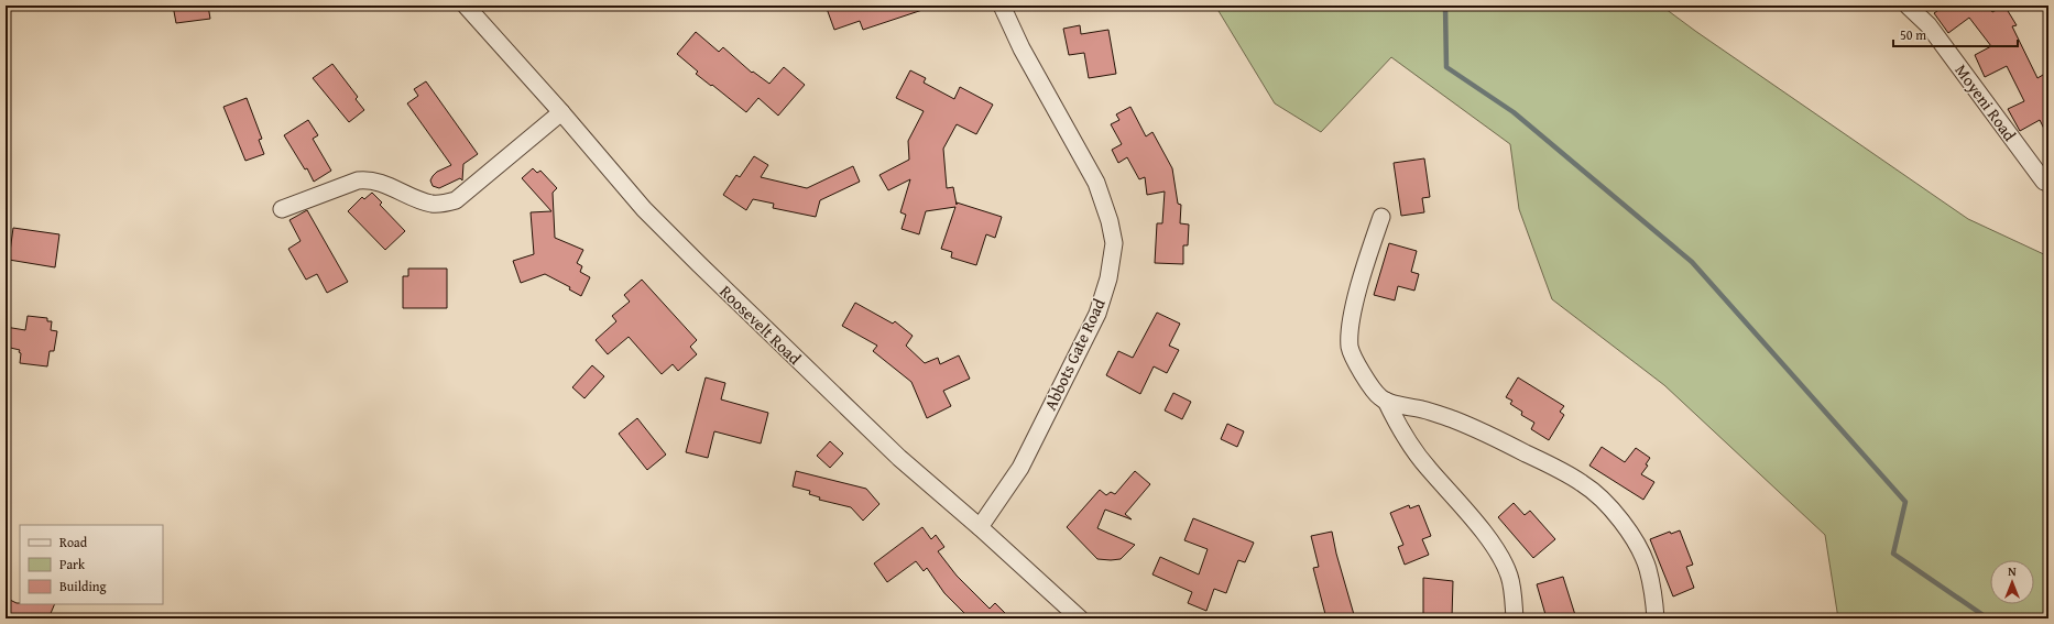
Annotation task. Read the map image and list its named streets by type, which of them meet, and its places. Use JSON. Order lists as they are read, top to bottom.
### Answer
{
  "streets": {
    "street": ["Moyeni Road", "Roosevelt Road", "Abbots Gate Road"]
  },
  "crossings": [
    ["Roosevelt Road", "Abbots Gate Road"]
  ],
  "legend": ["Road", "Park", "Building"],
  "scale_bar": "50 m",
  "north": "top"
}
